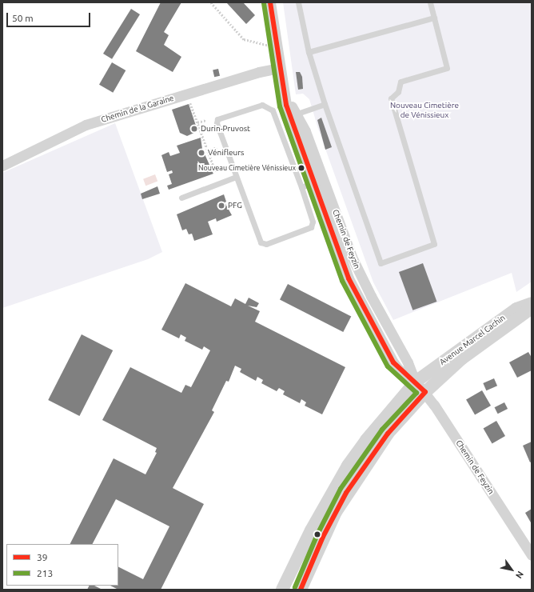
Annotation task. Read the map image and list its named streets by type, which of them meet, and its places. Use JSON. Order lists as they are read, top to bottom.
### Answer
{
  "streets": {
    "street": ["Chemin de la Garaine", "Chemin de Feyzin", "Avenue Marcel Cachin"]
  },
  "crossings": [
    ["Chemin de la Garaine", "Chemin de Feyzin"],
    ["Chemin de Feyzin", "Avenue Marcel Cachin"]
  ],
  "parks": ["Nouveau Cimetière de Vénissieux"],
  "places": [
    "Durin-Pruvost",
    "Vénifleurs",
    "Nouveau Cimetière Vénissieux",
    "PFG"
  ],
  "lines": ["transit line 39", "transit line 213"],
  "legend": ["39", "213"],
  "scale_bar": "50 m",
  "north": "bottom right"
}
